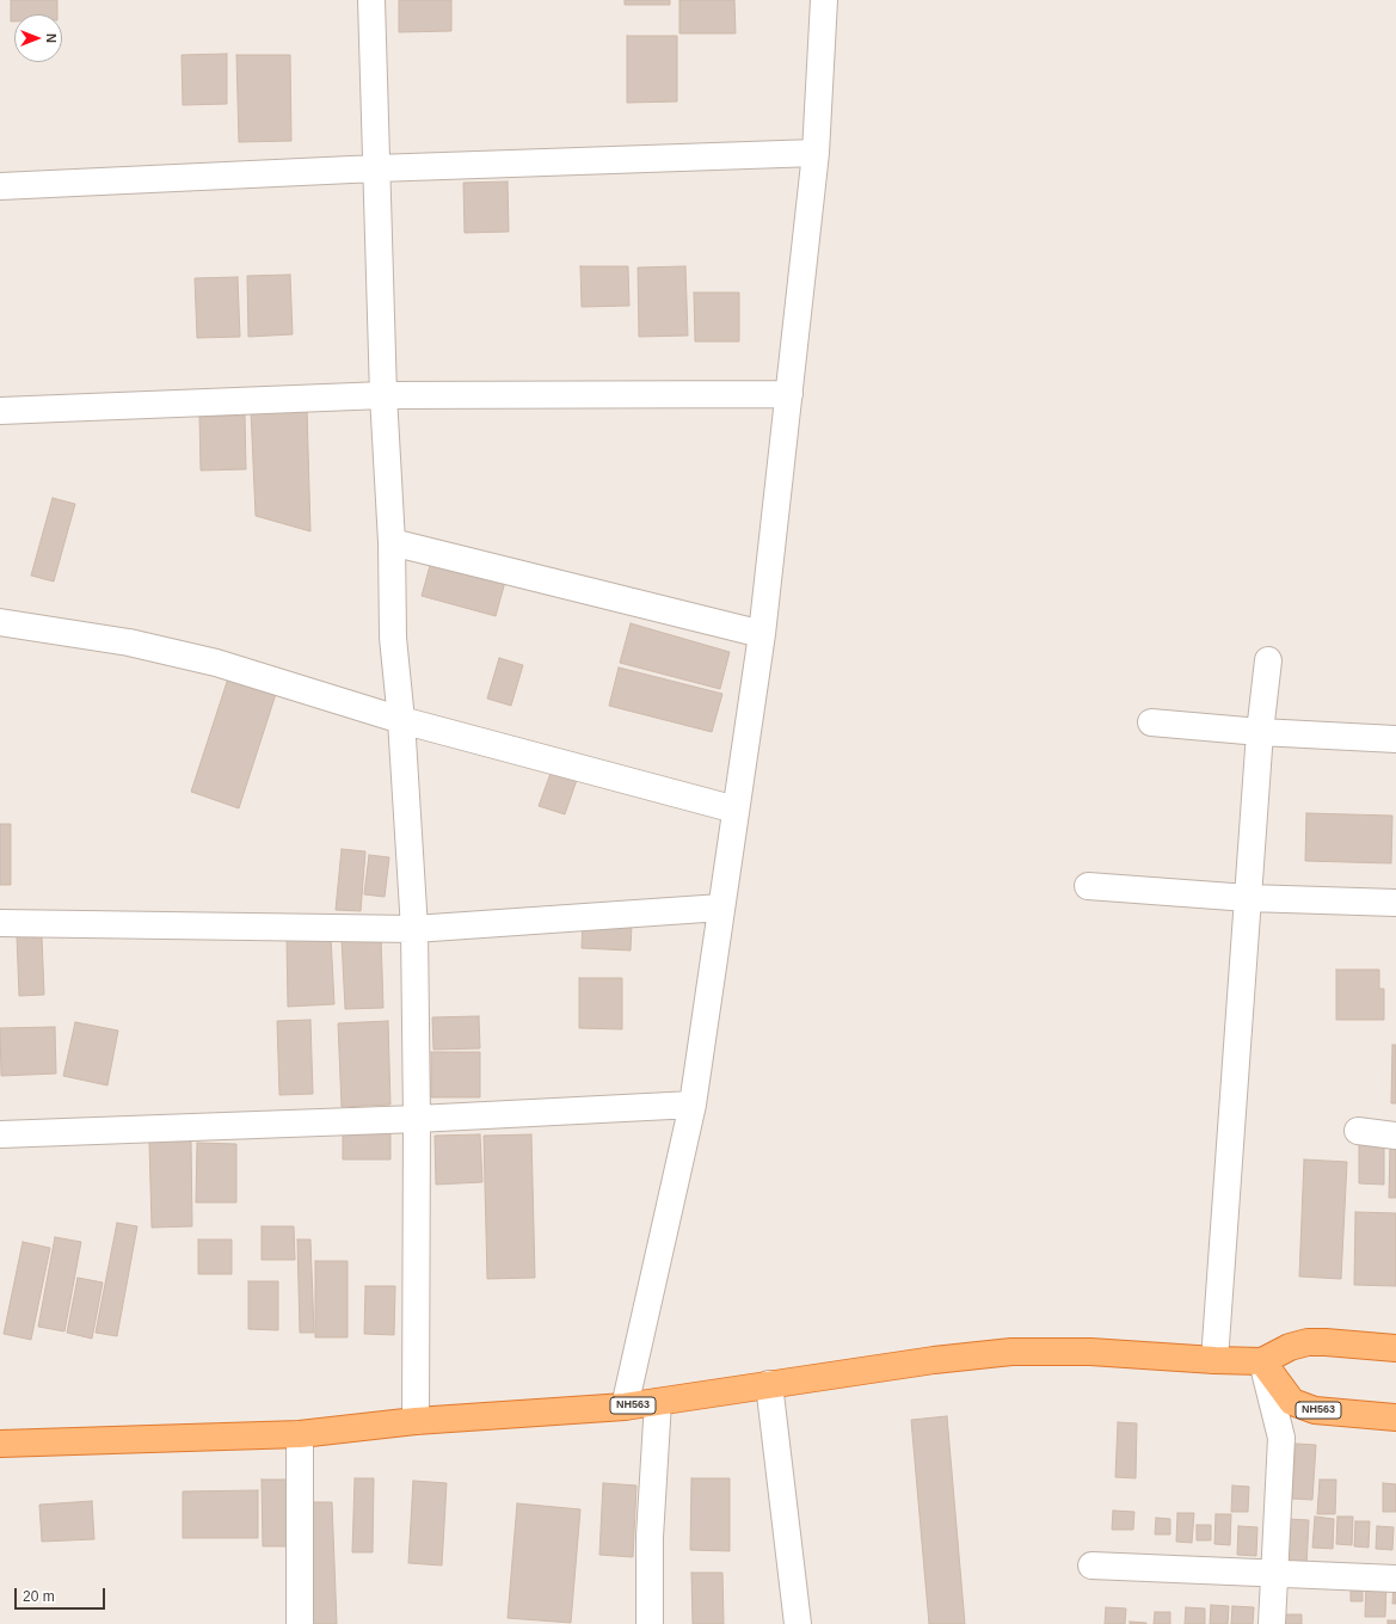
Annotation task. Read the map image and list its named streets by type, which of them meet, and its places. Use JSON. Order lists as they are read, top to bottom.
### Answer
{
  "streets": {
    "highway": ["NH563"]
  },
  "scale_bar": "20 m",
  "north": "right"
}
